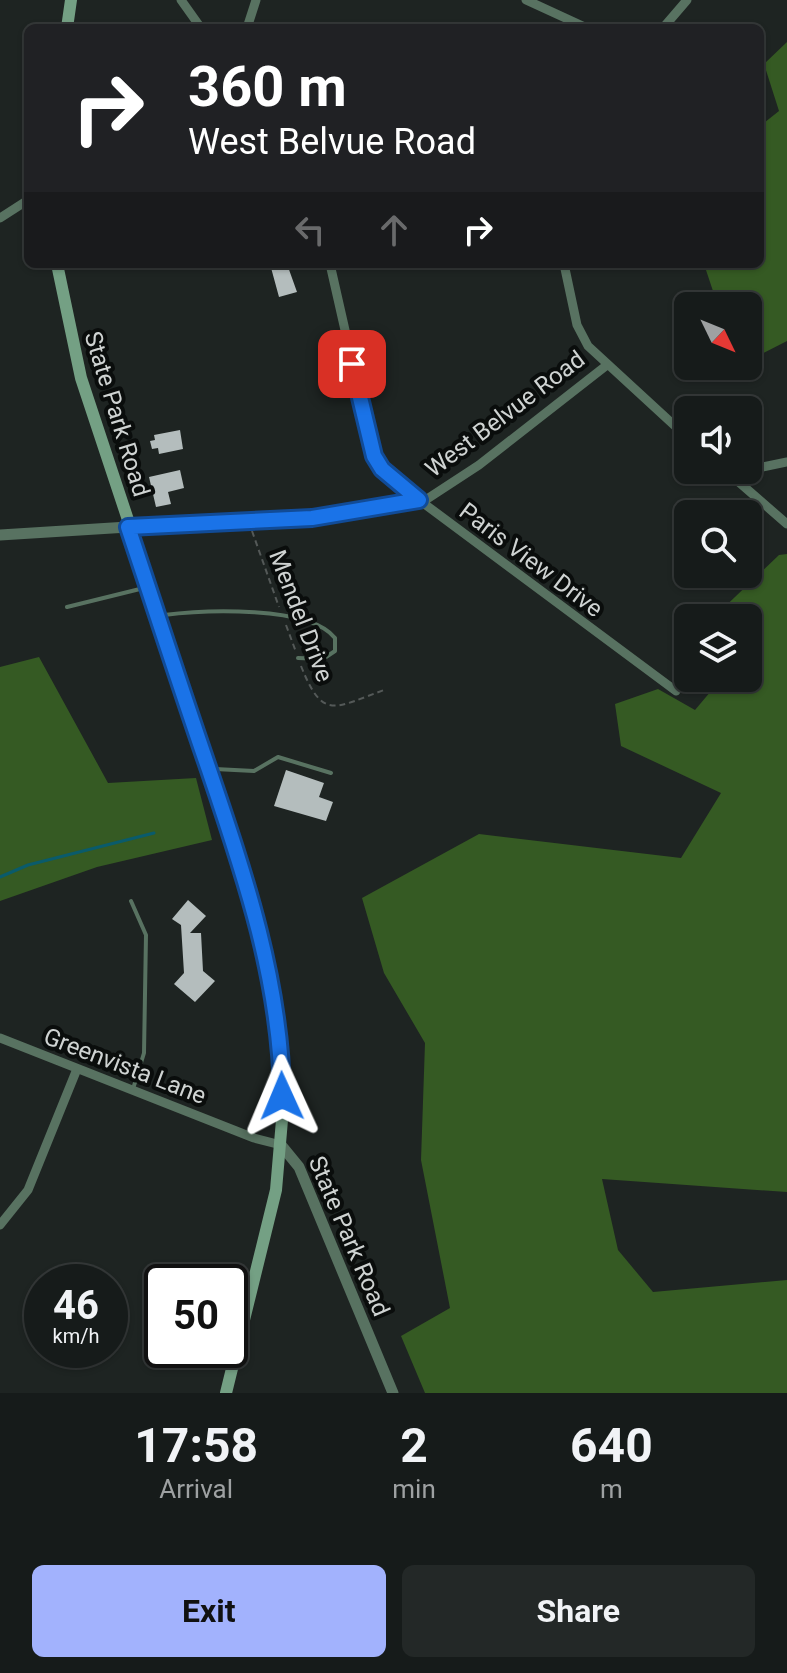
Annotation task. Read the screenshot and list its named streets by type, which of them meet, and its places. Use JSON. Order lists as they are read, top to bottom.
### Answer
{
  "streets": {
    "main road": ["State Park Road"],
    "street": ["West Belvue Road", "Paris View Drive", "Greenvista Lane"],
    "path": ["Mendel Drive"]
  },
  "crossings": [
    ["State Park Road", "West Belvue Road"],
    ["State Park Road", "Greenvista Lane"],
    ["West Belvue Road", "Paris View Drive"],
    ["West Belvue Road", "Mendel Drive"]
  ],
  "north": "bottom right",
  "page": {
    "turn": ["360 m", "West Belvue Road"],
    "speed": "46 km/h",
    "limit": "50",
    "eta": [
      "17:58",
      "Arrival",
      "2",
      "min",
      "640",
      "m"
    ],
    "buttons": ["Exit", "Share"]
  }
}
